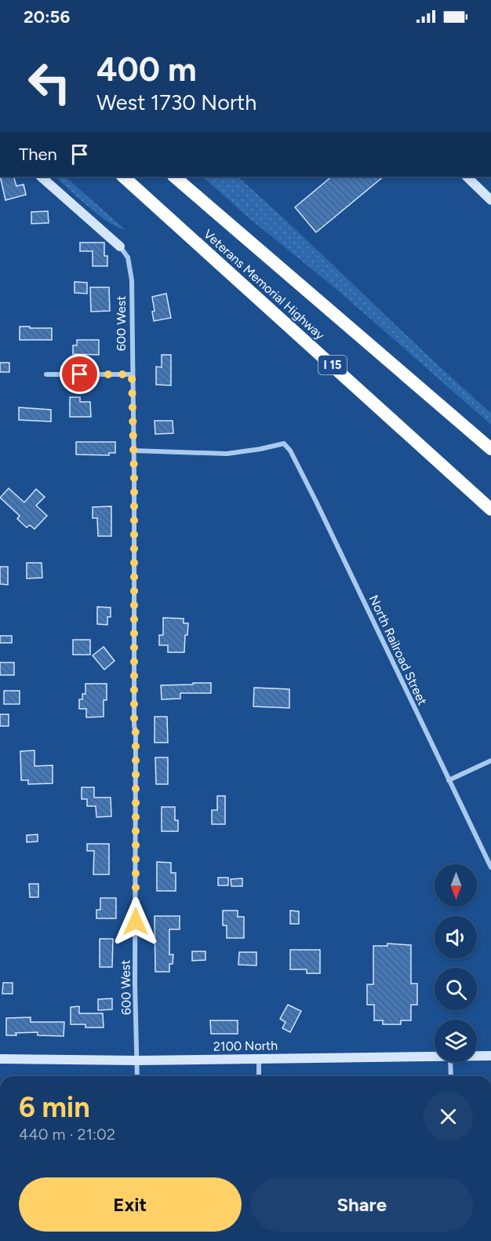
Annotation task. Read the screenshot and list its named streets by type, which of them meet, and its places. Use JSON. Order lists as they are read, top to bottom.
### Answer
{
  "streets": {
    "highway": ["Veterans Memorial Highway", "I 15"],
    "street": ["600 West", "North Railroad Street", "2100 North"]
  },
  "crossings": [
    ["600 West", "North Railroad Street"],
    ["600 West", "2100 North"]
  ],
  "north": "bottom",
  "page": {
    "status": "20:56",
    "turn": ["400 m", "West 1730 North"],
    "then": "Then",
    "heading": ["6 min", "440 m · 21:02"],
    "buttons": ["Exit", "Share"]
  }
}
